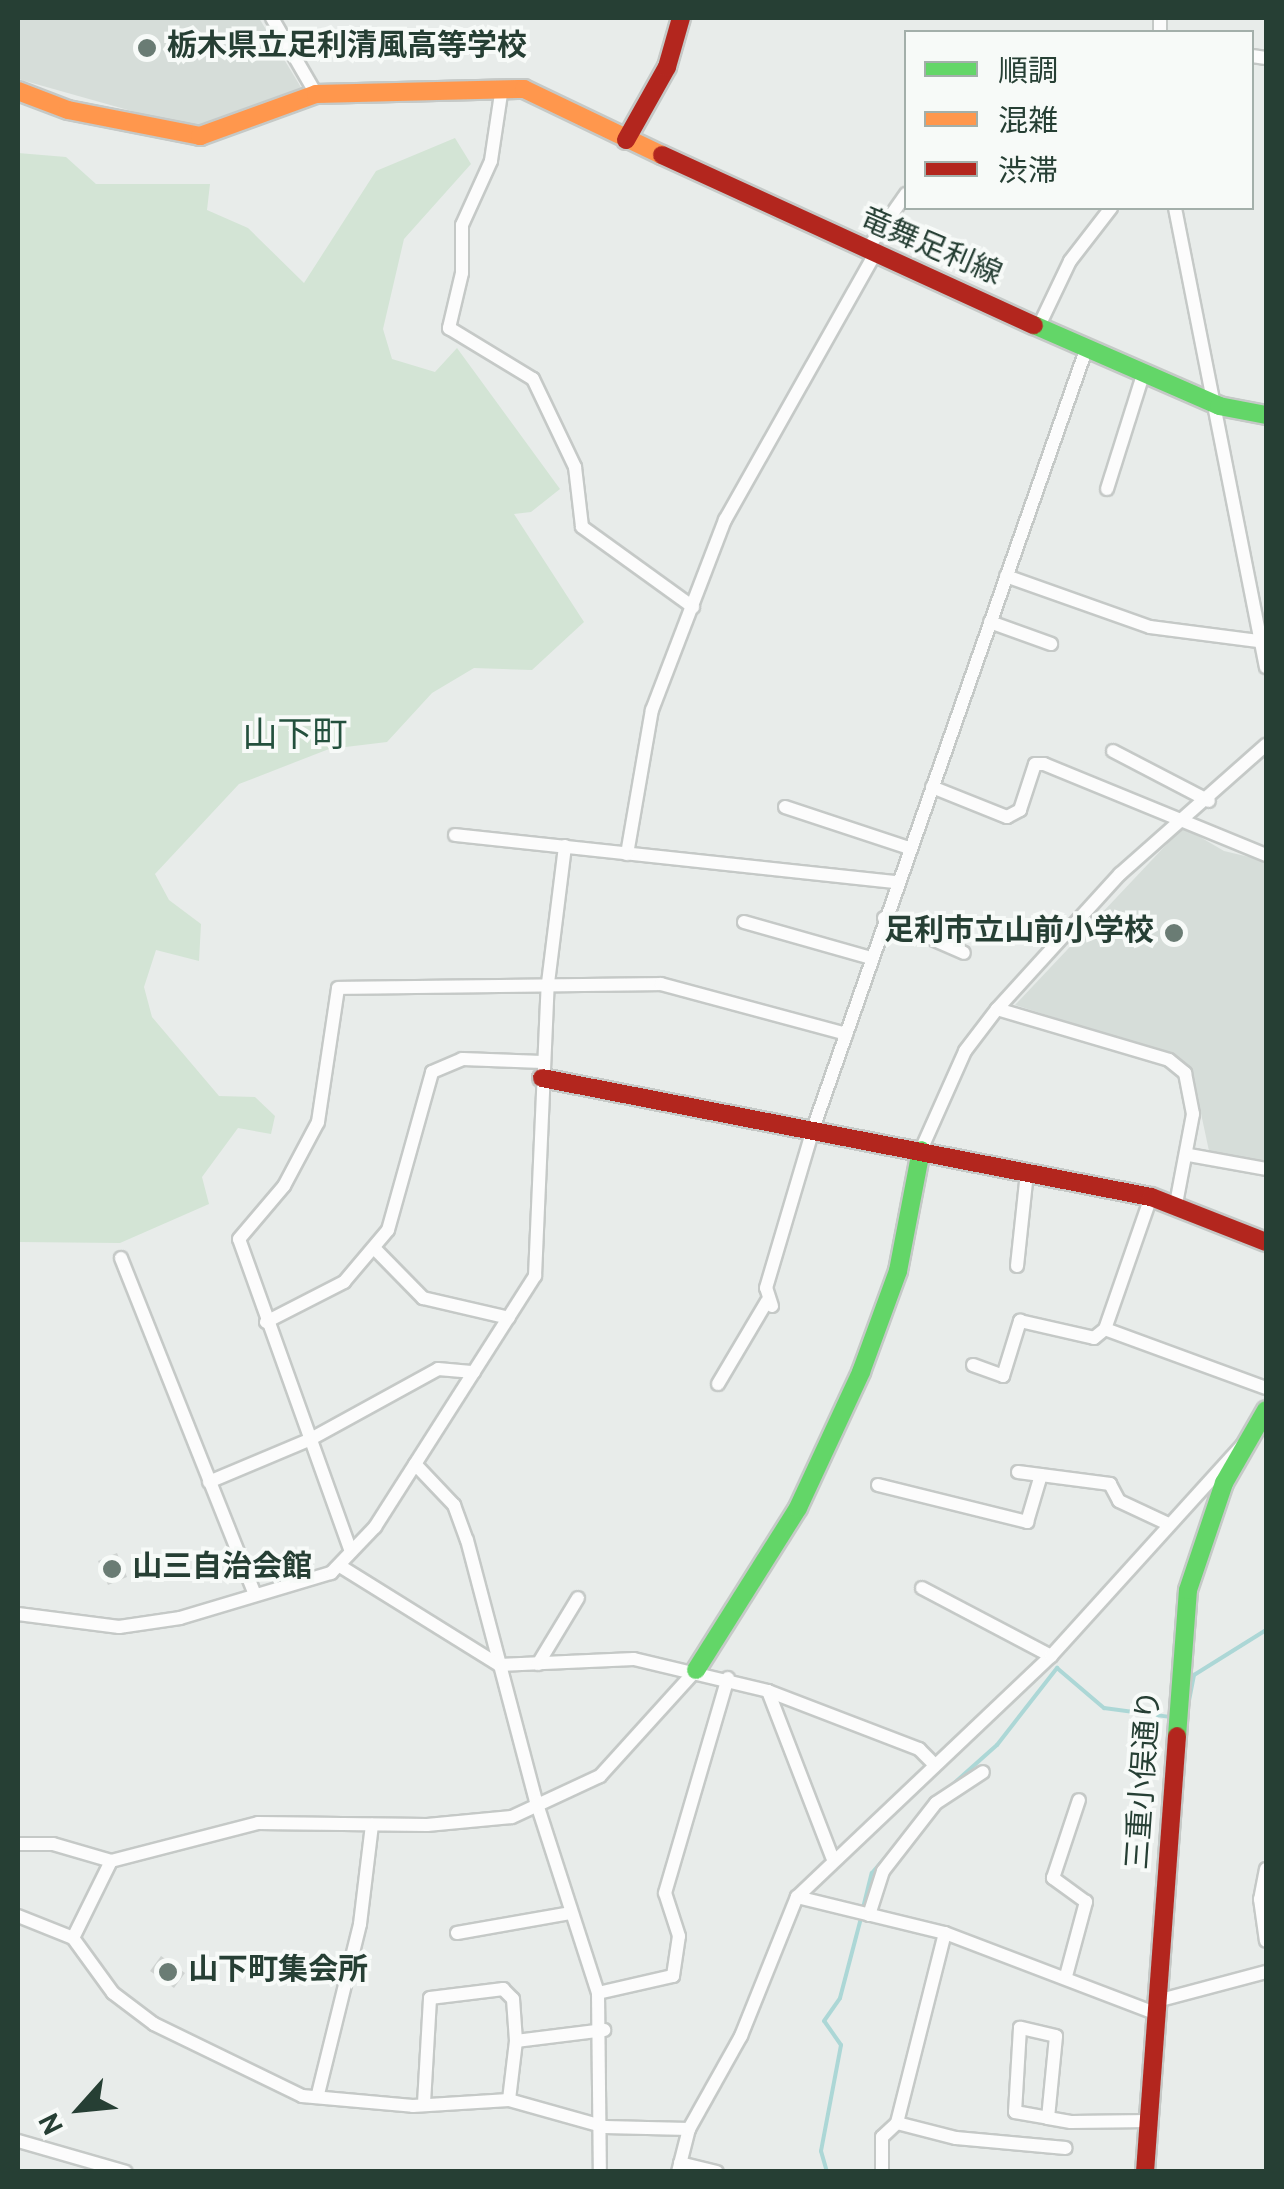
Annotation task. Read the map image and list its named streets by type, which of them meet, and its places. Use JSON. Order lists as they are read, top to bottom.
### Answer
{
  "streets": {
    "street": ["竜舞足利線", "三重小俣通り"]
  },
  "districts": ["山下町"],
  "places": [
    "栃木県立足利清風高等学校",
    "足利市立山前小学校",
    "山三自治会館",
    "山下町集会所"
  ],
  "legend": ["順調", "混雑", "渋滞"],
  "north": "bottom left"
}
